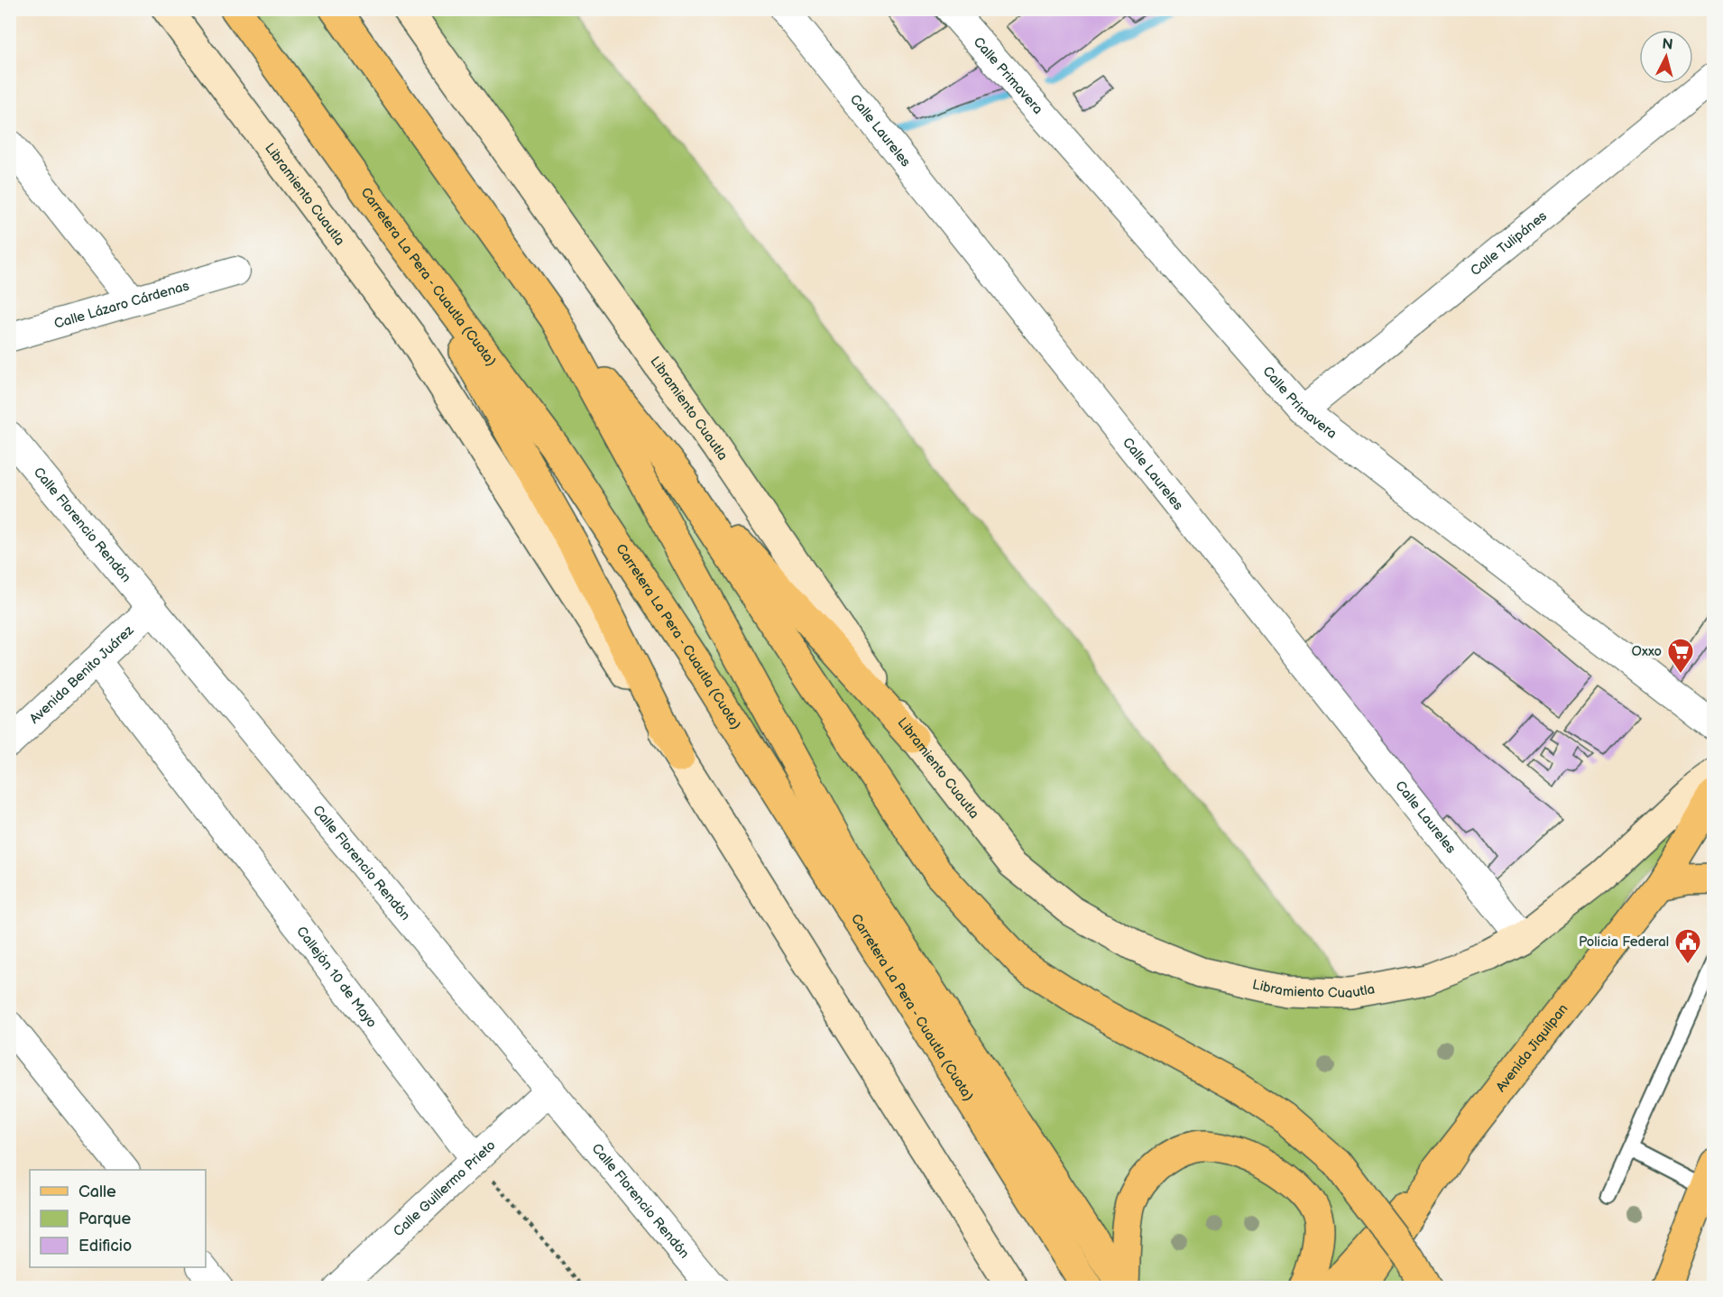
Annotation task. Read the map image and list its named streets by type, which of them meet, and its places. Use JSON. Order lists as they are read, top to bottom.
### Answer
{
  "streets": {
    "main road": ["Libramiento Cuautla", "Carretera La Pera - Cuautla (Cuota)", "Avenida Jiquilpan"],
    "street": [
      "Calle Primavera",
      "Calle Laureles",
      "Calle Tulipánes",
      "Calle Lázaro Cárdenas",
      "Calle Florencio Rendón",
      "Avenida Benito Juárez",
      "Callejón 10 de Mayo",
      "Calle Guillermo Prieto"
    ]
  },
  "crossings": [
    ["Calle Primavera", "Calle Tulipánes"],
    ["Calle Laureles", "Libramiento Cuautla"],
    ["Calle Florencio Rendón", "Avenida Benito Juárez"],
    ["Calle Florencio Rendón", "Calle Guillermo Prieto"],
    ["Avenida Benito Juárez", "Callejón 10 de Mayo"],
    ["Callejón 10 de Mayo", "Calle Guillermo Prieto"]
  ],
  "places": {
    "supermarket": ["Oxxo"],
    "public building": ["Policia Federal"]
  },
  "legend": ["Calle", "Parque", "Edificio"],
  "north": "top"
}
